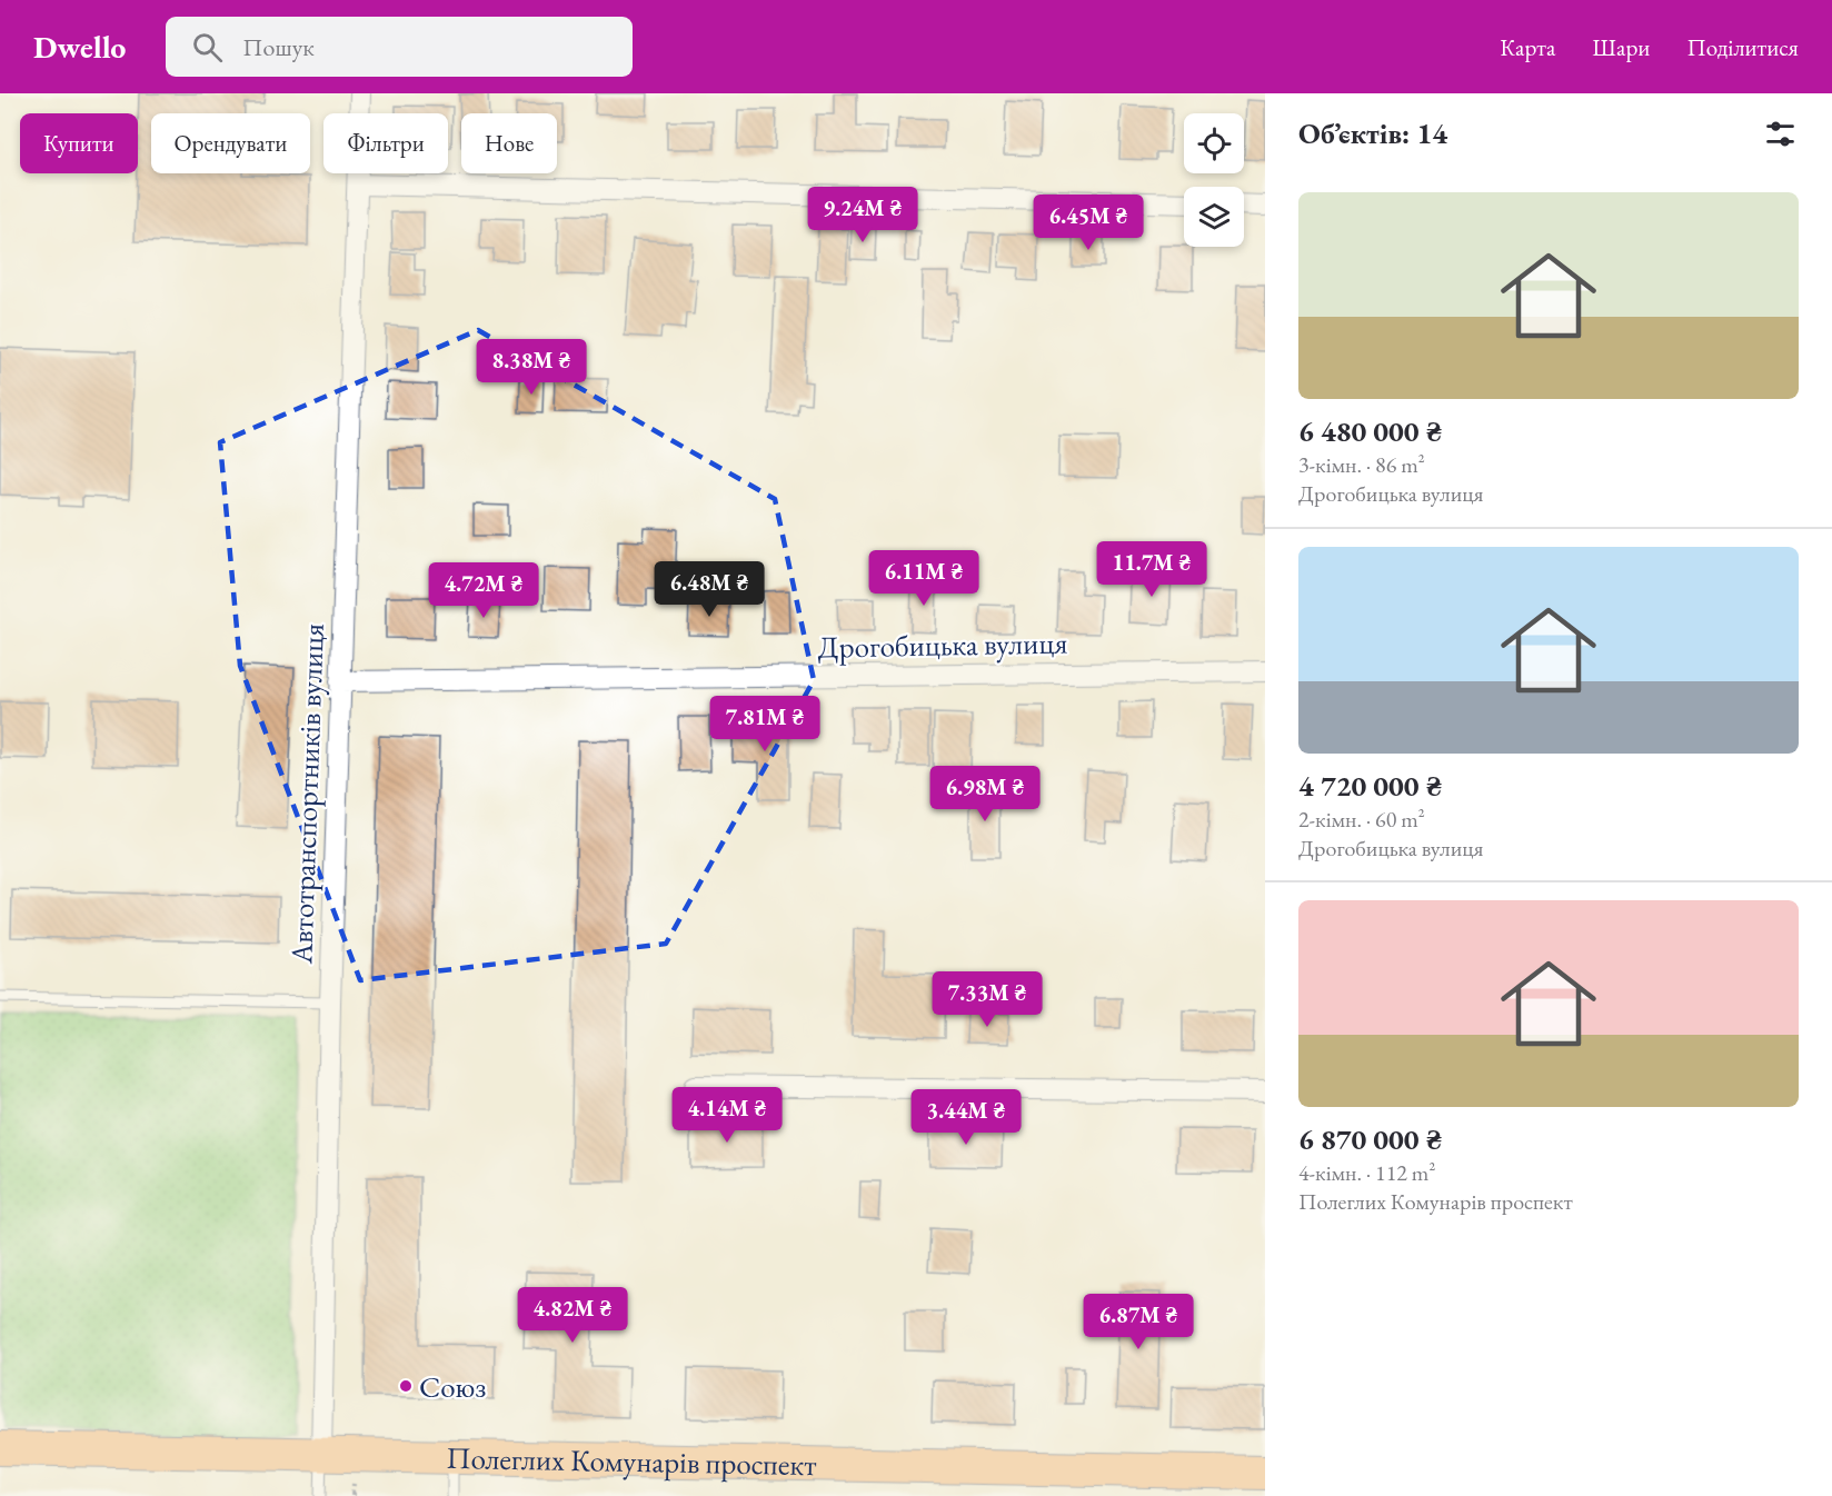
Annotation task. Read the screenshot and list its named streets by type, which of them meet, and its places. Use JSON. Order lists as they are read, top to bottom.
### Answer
{
  "streets": {
    "main road": ["Полеглих Комунарів проспект"],
    "street": ["Дрогобицька вулиця", "Автотранспортників вулиця"]
  },
  "crossings": [
    ["Дрогобицька вулиця", "Автотранспортників вулиця"],
    ["Автотранспортників вулиця", "Полеглих Комунарів проспект"]
  ],
  "places": ["Союз"],
  "page": {
    "header": "Dwello",
    "search": "Пошук",
    "nav": ["Карта", "Шари", "Поділитися"],
    "heading": "Об’єктів: 14",
    "chip": [
      "Купити",
      "Орендувати",
      "Фільтри",
      "Нове"
    ],
    "list": [
      {
        "name": "6 480 000 ₴",
        "note": "3-кімн. · 86 m² · Дрогобицька вулиця"
      },
      {
        "name": "4 720 000 ₴",
        "note": "2-кімн. · 60 m² · Дрогобицька вулиця"
      },
      {
        "name": "6 870 000 ₴",
        "note": "4-кімн. · 112 m² · Полеглих Комунарів проспект"
      }
    ],
    "price": [
      "9.24M ₴",
      "6.45M ₴",
      "8.38M ₴",
      "11.7M ₴",
      "6.11M ₴",
      "6.48M ₴",
      "4.72M ₴",
      "7.81M ₴",
      "6.98M ₴",
      "7.33M ₴",
      "4.14M ₴",
      "3.44M ₴",
      "4.82M ₴",
      "6.87M ₴"
    ]
  }
}
